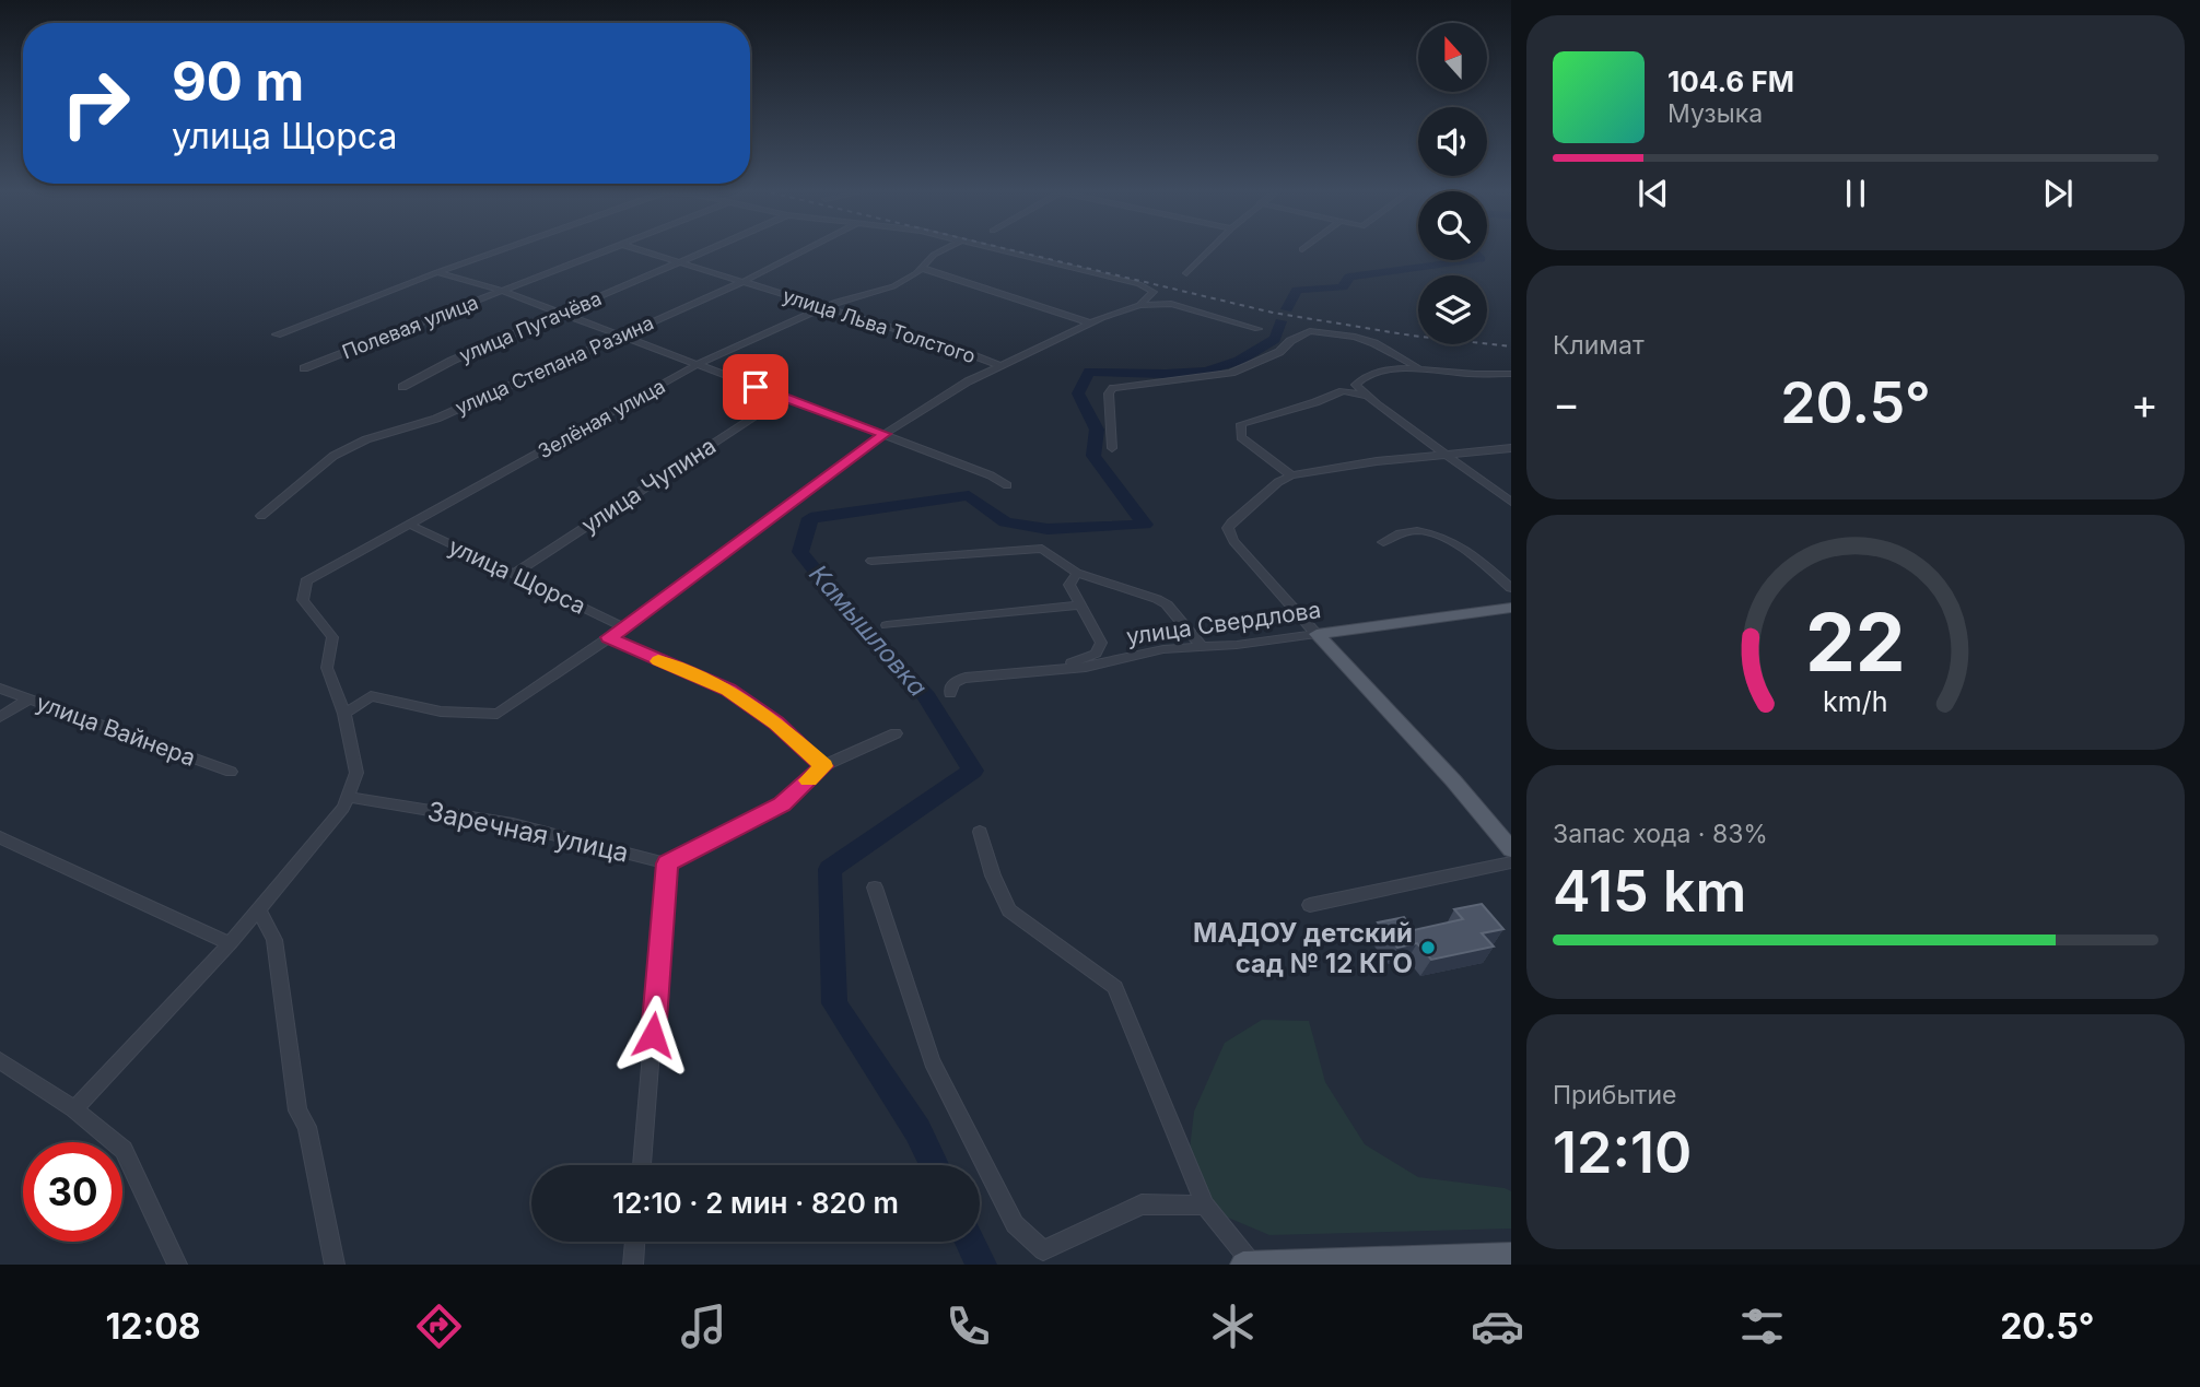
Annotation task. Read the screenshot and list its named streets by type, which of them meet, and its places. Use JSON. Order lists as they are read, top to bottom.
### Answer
{
  "streets": {
    "main road": ["улица Свердлова"],
    "street": [
      "улица Льва Толстого",
      "Полевая улица",
      "улица Пугачёва",
      "улица Степана Разина",
      "Зелёная улица",
      "улица Чупина",
      "улица Щорса",
      "улица Вайнера",
      "Заречная улица"
    ]
  },
  "crossings": [
    ["улица Льва Толстого", "улица Пугачёва"],
    ["улица Льва Толстого", "улица Степана Разина"],
    ["улица Льва Толстого", "Зелёная улица"],
    ["Зелёная улица", "улица Щорса"],
    ["улица Чупина", "улица Щорса"]
  ],
  "water": ["Камышловка"],
  "places": ["МАДОУ детский сад № 12 КГО"],
  "north": "top",
  "page": {
    "turn": ["90 m", "улица Щорса"],
    "song": ["104.6 FM", "Музыка"],
    "tile": [
      "Климат",
      ["Запас хода · 83%", "415 km"],
      ["Прибытие", "12:10"]
    ],
    "heat": ["−", "20.5°", "+"],
    "limit": "30",
    "trip": "12:10 · 2 мин · 820 m",
    "tabs": ["12:08", "20.5°"],
    "gauge": ["22", "km/h"]
  }
}
